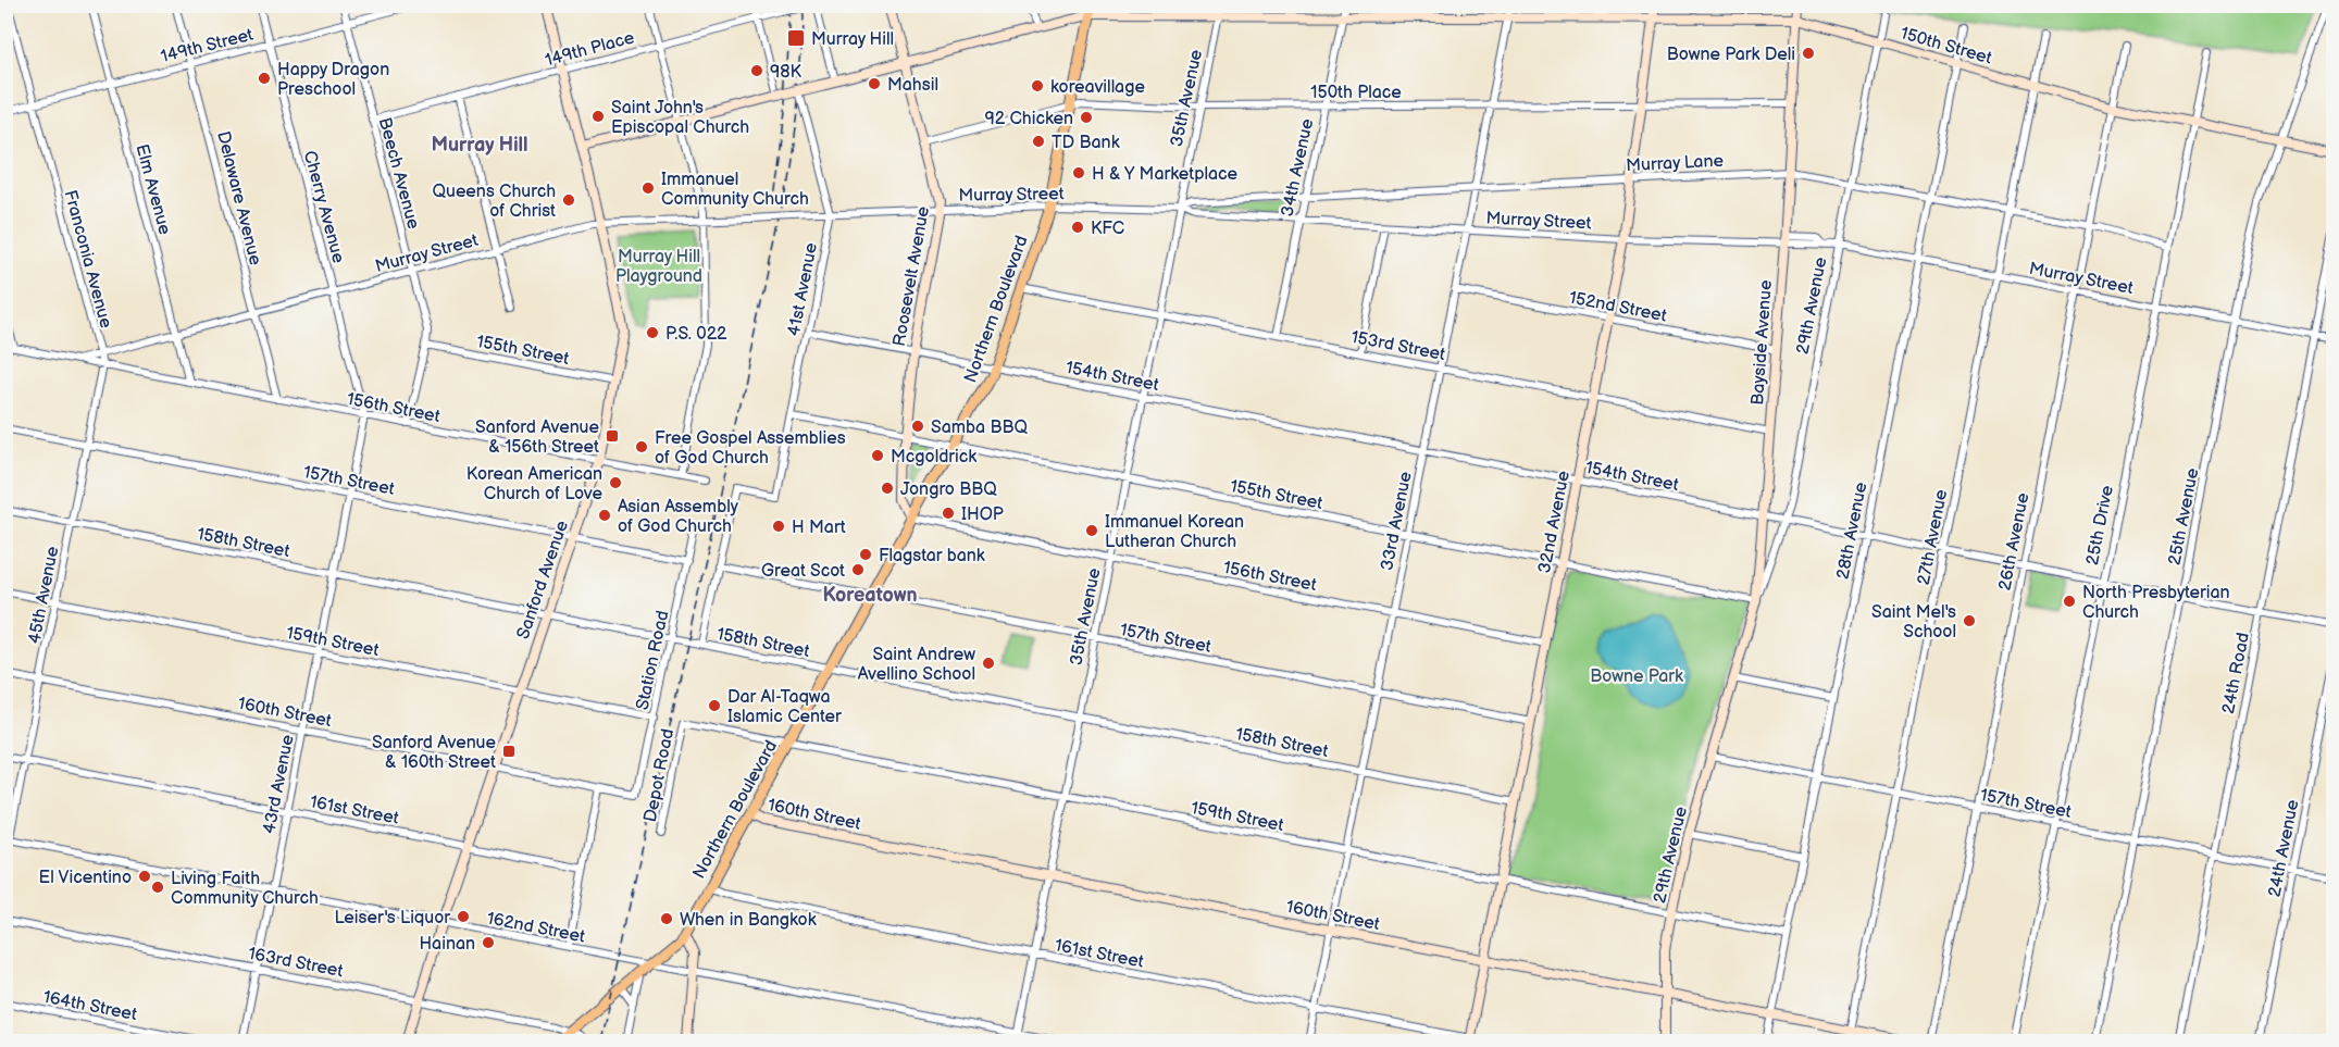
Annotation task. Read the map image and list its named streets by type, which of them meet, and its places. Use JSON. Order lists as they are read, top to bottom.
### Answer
{
  "streets": {
    "main road": ["Northern Boulevard"],
    "street": [
      "149th Street",
      "150th Street",
      "149th Place",
      "150th Place",
      "35th Avenue",
      "Murray Lane",
      "34th Avenue",
      "Beech Avenue",
      "Elm Avenue",
      "Murray Street",
      "Delaware Avenue",
      "Cherry Avenue",
      "Franconia Avenue",
      "Roosevelt Avenue",
      "41st Avenue",
      "152nd Street",
      "29th Avenue",
      "Bayside Avenue",
      "153rd Street",
      "155th Street",
      "154th Street",
      "156th Street",
      "157th Street",
      "25th Avenue",
      "33rd Avenue",
      "32nd Avenue",
      "25th Drive",
      "28th Avenue",
      "27th Avenue",
      "158th Street",
      "26th Avenue",
      "Sanford Avenue",
      "45th Avenue",
      "159th Street",
      "Station Road",
      "24th Road",
      "160th Street",
      "Depot Road",
      "43rd Avenue",
      "161st Street",
      "24th Avenue",
      "162nd Street",
      "163rd Street",
      "164th Street"
    ]
  },
  "crossings": [
    ["149th Street", "Beech Avenue"],
    ["149th Street", "Elm Avenue"],
    ["149th Street", "Delaware Avenue"],
    ["149th Street", "Cherry Avenue"],
    ["149th Street", "Franconia Avenue"],
    ["150th Street", "35th Avenue"],
    ["150th Street", "34th Avenue"],
    ["150th Street", "Roosevelt Avenue"],
    ["150th Street", "41st Avenue"],
    ["150th Street", "29th Avenue"],
    ["150th Street", "Northern Boulevard"],
    ["150th Street", "Bayside Avenue"],
    ["150th Street", "25th Avenue"],
    ["150th Street", "33rd Avenue"],
    ["150th Street", "32nd Avenue"],
    ["150th Street", "25th Drive"],
    ["150th Street", "28th Avenue"],
    ["150th Street", "27th Avenue"],
    ["150th Street", "26th Avenue"],
    ["150th Street", "Sanford Avenue"],
    ["149th Place", "Beech Avenue"],
    ["149th Place", "Sanford Avenue"],
    ["150th Place", "35th Avenue"],
    ["150th Place", "34th Avenue"],
    ["150th Place", "Roosevelt Avenue"],
    ["150th Place", "Northern Boulevard"],
    ["150th Place", "Bayside Avenue"],
    ["150th Place", "33rd Avenue"],
    ["150th Place", "32nd Avenue"],
    ["35th Avenue", "Murray Lane"],
    ["35th Avenue", "Murray Street"],
    ["35th Avenue", "153rd Street"],
    ["35th Avenue", "155th Street"],
    ["35th Avenue", "154th Street"],
    ["35th Avenue", "156th Street"],
    ["35th Avenue", "157th Street"],
    ["35th Avenue", "158th Street"],
    ["35th Avenue", "159th Street"],
    ["35th Avenue", "160th Street"],
    ["35th Avenue", "161st Street"],
    ["35th Avenue", "162nd Street"],
    ["Murray Lane", "34th Avenue"],
    ["Murray Lane", "Murray Street"],
    ["Murray Lane", "29th Avenue"],
    ["Murray Lane", "Bayside Avenue"],
    ["Murray Lane", "33rd Avenue"],
    ["Murray Lane", "32nd Avenue"],
    ["Murray Lane", "25th Drive"],
    ["Murray Lane", "28th Avenue"],
    ["Murray Lane", "27th Avenue"],
    ["Murray Lane", "26th Avenue"],
    ["34th Avenue", "Murray Street"],
    ["34th Avenue", "153rd Street"],
    ["Beech Avenue", "Murray Street"],
    ["Beech Avenue", "155th Street"],
    ["Beech Avenue", "156th Street"],
    ["Elm Avenue", "Murray Street"],
    ["Elm Avenue", "156th Street"],
    ["Murray Street", "Delaware Avenue"],
    ["Murray Street", "Cherry Avenue"],
    ["Murray Street", "Franconia Avenue"],
    ["Murray Street", "Roosevelt Avenue"],
    ["Murray Street", "41st Avenue"],
    ["Murray Street", "29th Avenue"],
    ["Murray Street", "Northern Boulevard"],
    ["Murray Street", "Bayside Avenue"],
    ["Murray Street", "156th Street"],
    ["Murray Street", "25th Avenue"],
    ["Murray Street", "33rd Avenue"],
    ["Murray Street", "32nd Avenue"],
    ["Murray Street", "25th Drive"],
    ["Murray Street", "28th Avenue"],
    ["Murray Street", "27th Avenue"],
    ["Murray Street", "26th Avenue"],
    ["Murray Street", "Sanford Avenue"],
    ["Murray Street", "24th Road"],
    ["Delaware Avenue", "156th Street"],
    ["Cherry Avenue", "156th Street"],
    ["Cherry Avenue", "43rd Avenue"],
    ["Franconia Avenue", "156th Street"],
    ["Franconia Avenue", "157th Street"],
    ["Franconia Avenue", "158th Street"],
    ["Franconia Avenue", "45th Avenue"],
    ["Roosevelt Avenue", "Northern Boulevard"],
    ["Roosevelt Avenue", "155th Street"],
    ["Roosevelt Avenue", "154th Street"],
    ["Roosevelt Avenue", "156th Street"],
    ["41st Avenue", "155th Street"],
    ["41st Avenue", "154th Street"],
    ["41st Avenue", "157th Street"],
    ["152nd Street", "Bayside Avenue"],
    ["152nd Street", "33rd Avenue"],
    ["152nd Street", "32nd Avenue"],
    ["29th Avenue", "Bayside Avenue"],
    ["29th Avenue", "155th Street"],
    ["29th Avenue", "154th Street"],
    ["29th Avenue", "157th Street"],
    ["29th Avenue", "159th Street"],
    ["29th Avenue", "160th Street"],
    ["Northern Boulevard", "153rd Street"],
    ["Northern Boulevard", "155th Street"],
    ["Northern Boulevard", "154th Street"],
    ["Northern Boulevard", "156th Street"],
    ["Northern Boulevard", "157th Street"],
    ["Northern Boulevard", "158th Street"],
    ["Northern Boulevard", "159th Street"],
    ["Northern Boulevard", "160th Street"],
    ["Northern Boulevard", "161st Street"],
    ["Northern Boulevard", "162nd Street"],
    ["Northern Boulevard", "163rd Street"],
    ["Bayside Avenue", "153rd Street"],
    ["Bayside Avenue", "155th Street"],
    ["Bayside Avenue", "154th Street"],
    ["153rd Street", "33rd Avenue"],
    ["153rd Street", "32nd Avenue"],
    ["155th Street", "33rd Avenue"],
    ["155th Street", "32nd Avenue"],
    ["155th Street", "Sanford Avenue"],
    ["154th Street", "25th Avenue"],
    ["154th Street", "33rd Avenue"],
    ["154th Street", "32nd Avenue"],
    ["154th Street", "25th Drive"],
    ["154th Street", "28th Avenue"],
    ["154th Street", "27th Avenue"],
    ["154th Street", "26th Avenue"],
    ["154th Street", "24th Road"],
    ["156th Street", "33rd Avenue"],
    ["156th Street", "32nd Avenue"],
    ["156th Street", "Sanford Avenue"],
    ["156th Street", "43rd Avenue"],
    ["157th Street", "25th Avenue"],
    ["157th Street", "33rd Avenue"],
    ["157th Street", "32nd Avenue"],
    ["157th Street", "25th Drive"],
    ["157th Street", "28th Avenue"],
    ["157th Street", "27th Avenue"],
    ["157th Street", "26th Avenue"],
    ["157th Street", "Sanford Avenue"],
    ["157th Street", "Station Road"],
    ["157th Street", "24th Road"],
    ["157th Street", "43rd Avenue"],
    ["157th Street", "24th Avenue"],
    ["33rd Avenue", "158th Street"],
    ["33rd Avenue", "159th Street"],
    ["33rd Avenue", "160th Street"],
    ["33rd Avenue", "161st Street"],
    ["32nd Avenue", "158th Street"],
    ["32nd Avenue", "159th Street"],
    ["32nd Avenue", "160th Street"],
    ["32nd Avenue", "161st Street"],
    ["28th Avenue", "159th Street"],
    ["28th Avenue", "160th Street"],
    ["27th Avenue", "160th Street"],
    ["158th Street", "Sanford Avenue"],
    ["158th Street", "45th Avenue"],
    ["158th Street", "Station Road"],
    ["158th Street", "43rd Avenue"],
    ["Sanford Avenue", "159th Street"],
    ["Sanford Avenue", "160th Street"],
    ["Sanford Avenue", "161st Street"],
    ["Sanford Avenue", "162nd Street"],
    ["Sanford Avenue", "163rd Street"],
    ["45th Avenue", "159th Street"],
    ["45th Avenue", "160th Street"],
    ["45th Avenue", "161st Street"],
    ["45th Avenue", "162nd Street"],
    ["159th Street", "Station Road"],
    ["159th Street", "Depot Road"],
    ["159th Street", "43rd Avenue"],
    ["Station Road", "160th Street"],
    ["160th Street", "43rd Avenue"],
    ["43rd Avenue", "161st Street"],
    ["43rd Avenue", "162nd Street"],
    ["43rd Avenue", "163rd Street"]
  ],
  "districts": ["Murray Hill", "Koreatown"],
  "parks": ["Murray Hill Playground", "Bowne Park"],
  "places": {
    "transit": ["Murray Hill", "Sanford Avenue & 156th Street", "Sanford Avenue & 160th Street"],
    "other": [
      "Bowne Park Deli",
      "98K",
      "Happy Dragon Preschool",
      "Mahsil",
      "koreavillage",
      "Saint John's Episcopal Church",
      "92 Chicken",
      "TD Bank",
      "H & Y Marketplace",
      "Immanuel Community Church",
      "Queens Church of Christ",
      "KFC",
      "P.S. 022",
      "Samba BBQ",
      "Free Gospel Assemblies of God Church",
      "Mcgoldrick",
      "Korean American Church of Love",
      "Jongro BBQ",
      "IHOP",
      "Asian Assembly of God Church",
      "H Mart",
      "Immanuel Korean Lutheran Church",
      "Flagstar bank",
      "Great Scot",
      "North Presbyterian Church",
      "Saint Mel's School",
      "Saint Andrew Avellino School",
      "Dar Al-Taqwa Islamic Center",
      "El Vicentino",
      "Living Faith Community Church",
      "Leiser's Liquor",
      "When in Bangkok",
      "Hainan"
    ]
  }
}
